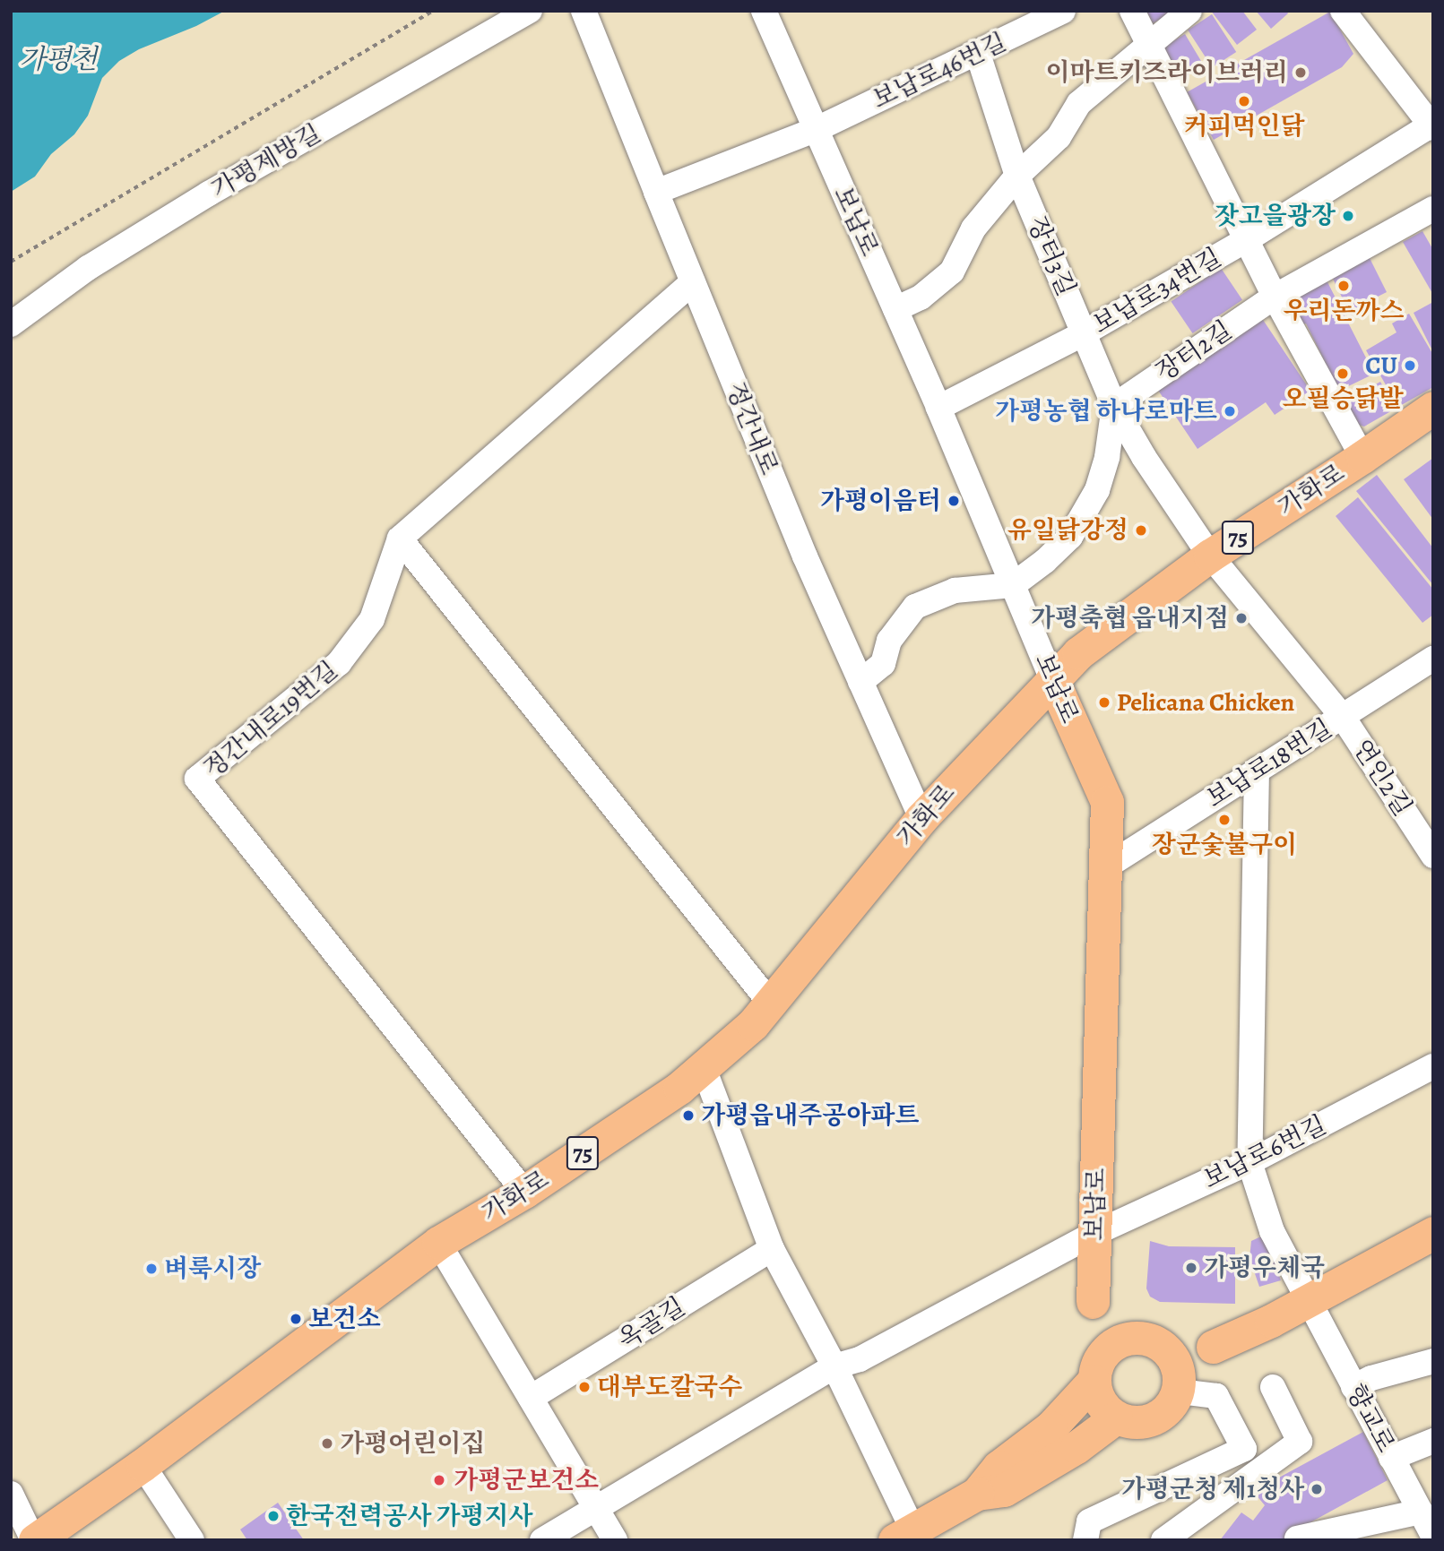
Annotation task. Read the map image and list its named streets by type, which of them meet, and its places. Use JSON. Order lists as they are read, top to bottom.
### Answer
{
  "streets": {
    "main road": ["보납로", "가화로", "75"],
    "street": [
      "보납로46번길",
      "가평제방길",
      "장터3길",
      "보납로34번길",
      "장터2길",
      "정간내로",
      "정간내로19번길",
      "보납로18번길",
      "연인2길",
      "보납로6번길",
      "옥골길",
      "향교로"
    ]
  },
  "crossings": [
    ["보납로46번길", "보납로"],
    ["보납로46번길", "장터3길"],
    ["보납로", "장터3길"],
    ["보납로", "보납로34번길"],
    ["보납로", "가화로"],
    ["보납로", "보납로18번길"],
    ["보납로", "보납로6번길"],
    ["장터3길", "보납로34번길"],
    ["장터3길", "장터2길"],
    ["장터3길", "가화로"],
    ["장터3길", "연인2길"],
    ["정간내로", "가화로"],
    ["정간내로", "정간내로19번길"],
    ["가화로", "정간내로19번길"],
    ["가화로", "연인2길"],
    ["보납로18번길", "연인2길"],
    ["보납로18번길", "향교로"],
    ["보납로6번길", "향교로"]
  ],
  "water": ["가평천"],
  "places": [
    "이마트키즈라이브러리",
    "커피먹인닭",
    "잣고을광장",
    "우리돈까스",
    "CU",
    "오필승닭발",
    "가평농협 하나로마트",
    "가평이음터",
    "유일닭강정",
    "가평축협 읍내지점",
    "Pelicana Chicken",
    "장군숯불구이",
    "가평읍내주공아파트",
    "가평우체국",
    "벼룩시장",
    "보건소",
    "대부도칼국수",
    "가평어린이집",
    "가평군보건소",
    "가평군청 제1청사",
    "한국전력공사 가평지사"
  ]
}
